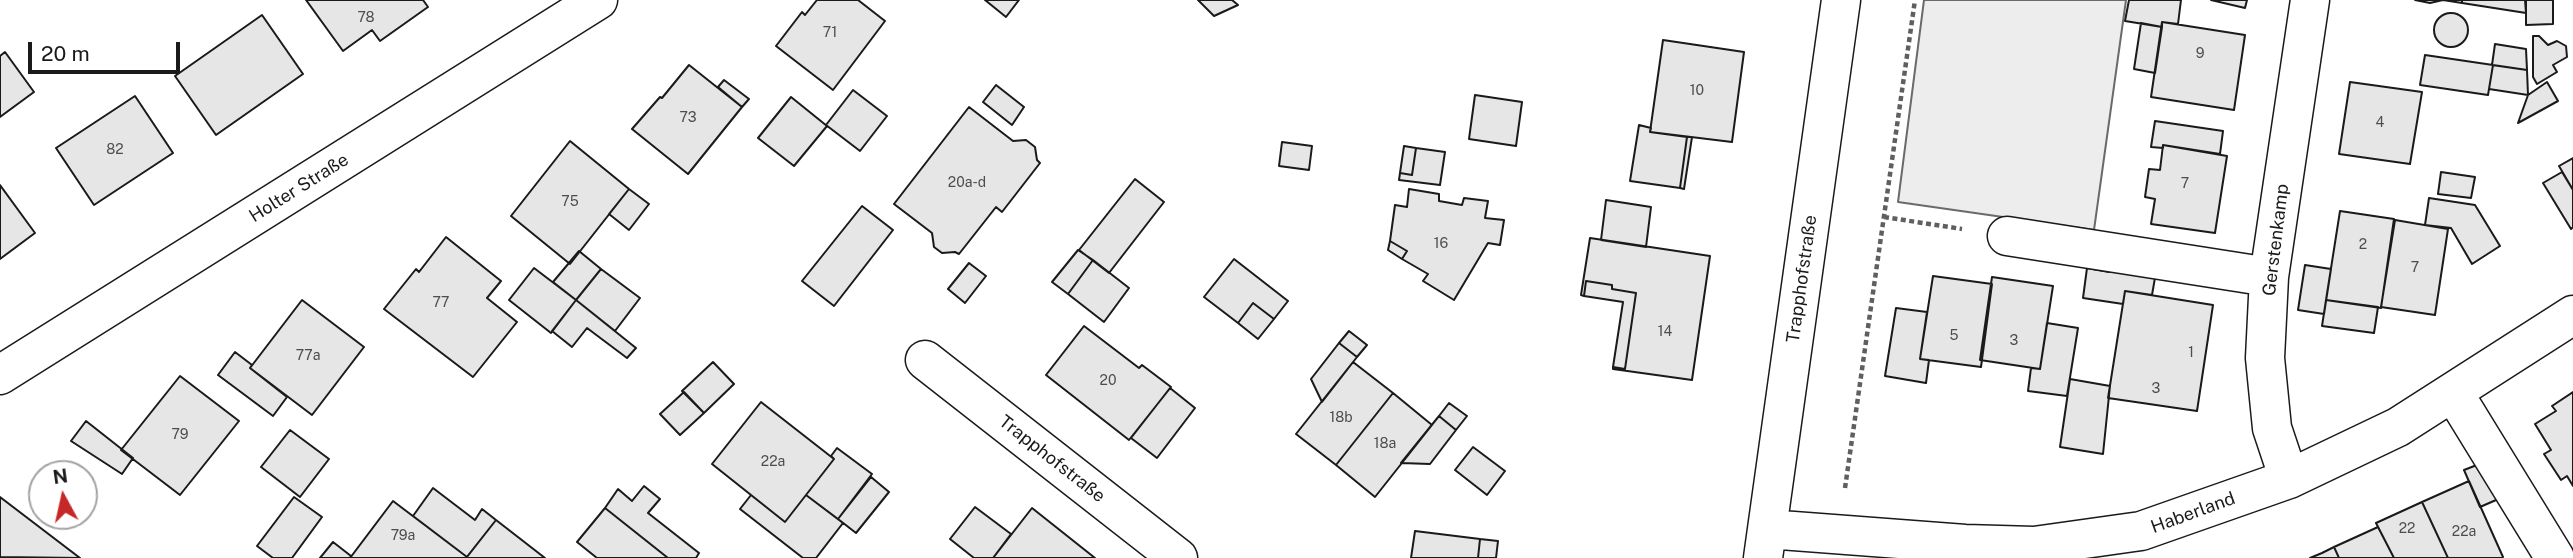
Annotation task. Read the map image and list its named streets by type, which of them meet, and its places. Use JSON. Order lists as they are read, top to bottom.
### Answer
{
  "streets": {
    "street": [
      "Holter Straße",
      "Gerstenkamp",
      "Trapphofstraße",
      "Haberland"
    ]
  },
  "crossings": [
    ["Gerstenkamp", "Haberland"],
    ["Trapphofstraße", "Haberland"]
  ],
  "house_numbers": [
    "78",
    "71",
    "9",
    "10",
    "73",
    "4",
    "82",
    "20a-d",
    "7",
    "75",
    "16",
    "2",
    "7",
    "77",
    "14",
    "5",
    "3",
    "1",
    "77a",
    "20",
    "3",
    "18b",
    "79",
    "18a",
    "22a",
    "22",
    "22a",
    "79a"
  ],
  "scale_bar": "20 m",
  "north": "top"
}
